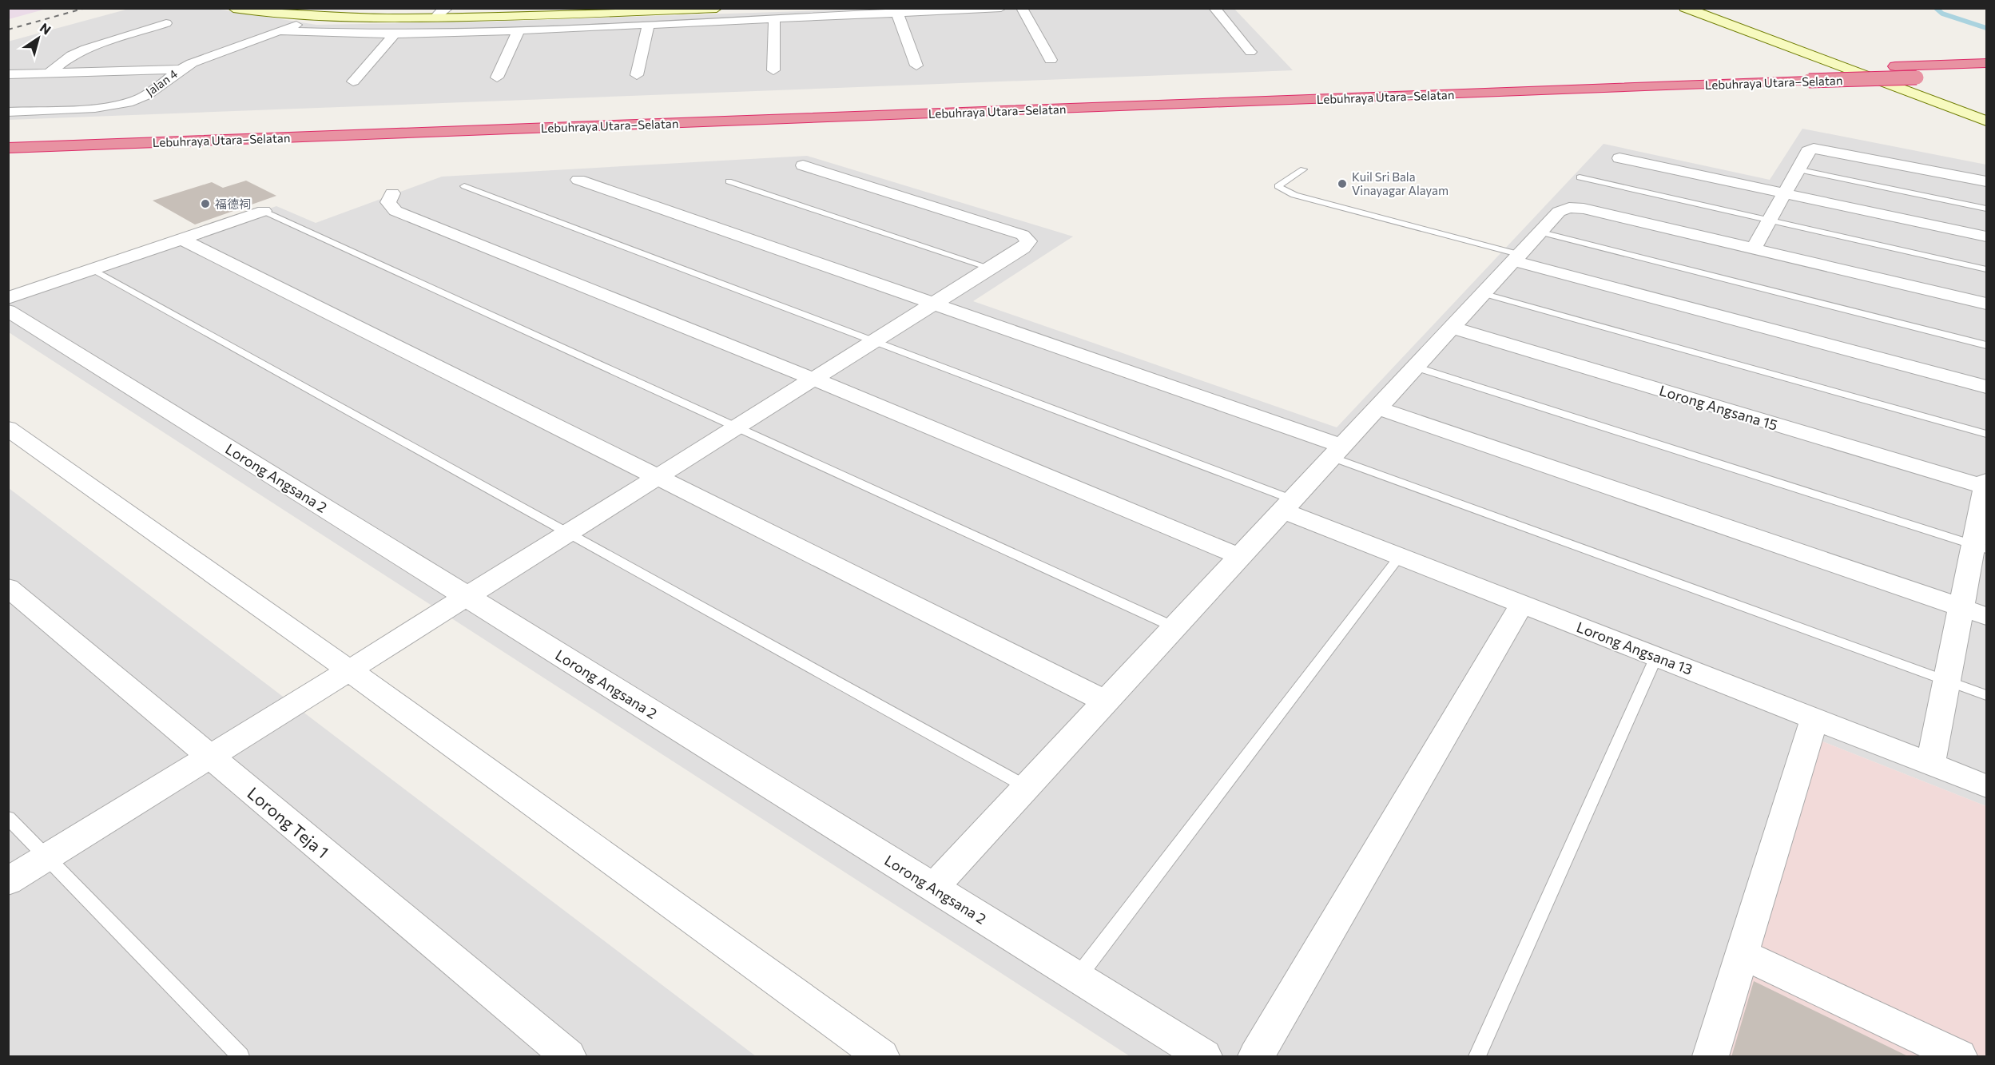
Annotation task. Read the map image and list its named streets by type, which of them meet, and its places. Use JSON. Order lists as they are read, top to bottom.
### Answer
{
  "streets": {
    "highway": ["Lebuhraya Utara–Selatan"],
    "street": [
      "Jalan 4",
      "Lorong Angsana 15",
      "Lorong Angsana 2",
      "Lorong Angsana 13",
      "Lorong Teja 1"
    ]
  },
  "places": ["Kuil Sri Bala Vinayagar Alayam", "福德祠"],
  "north": "top right"
}
